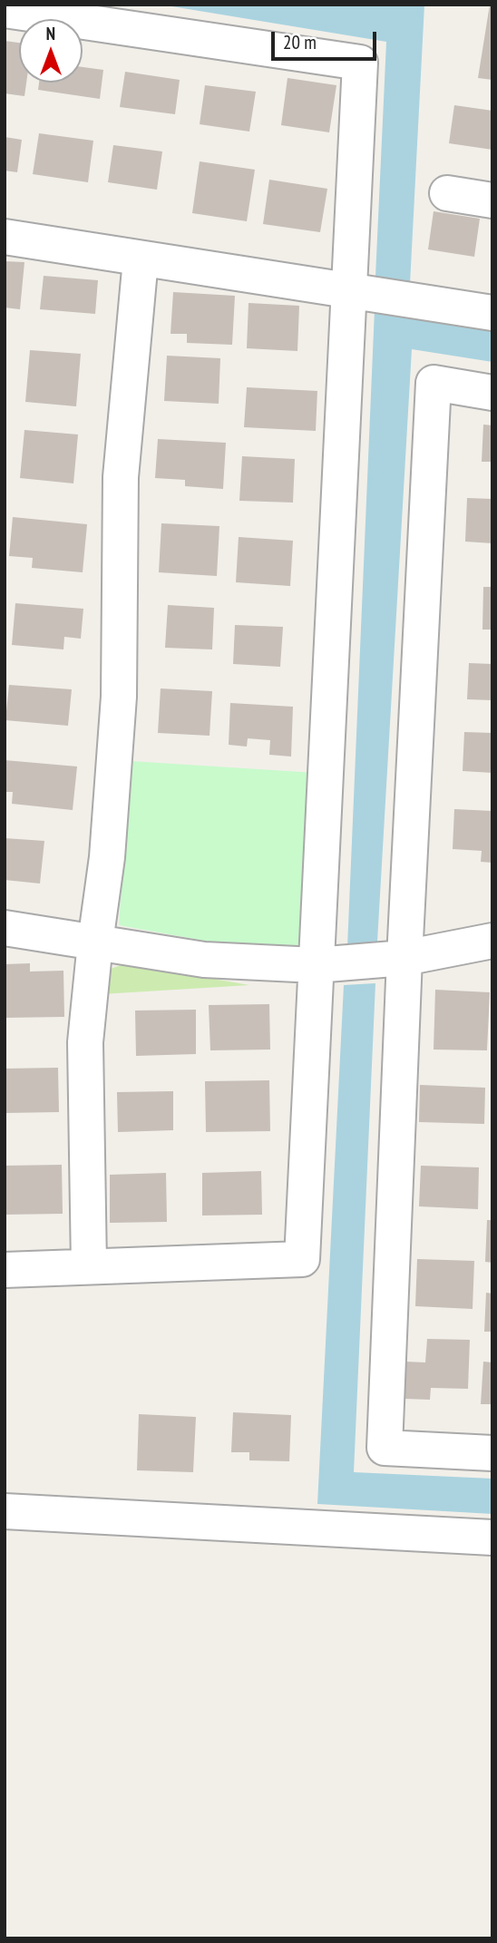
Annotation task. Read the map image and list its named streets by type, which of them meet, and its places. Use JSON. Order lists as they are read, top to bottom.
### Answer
{
  "scale_bar": "20 m",
  "north": "top"
}
